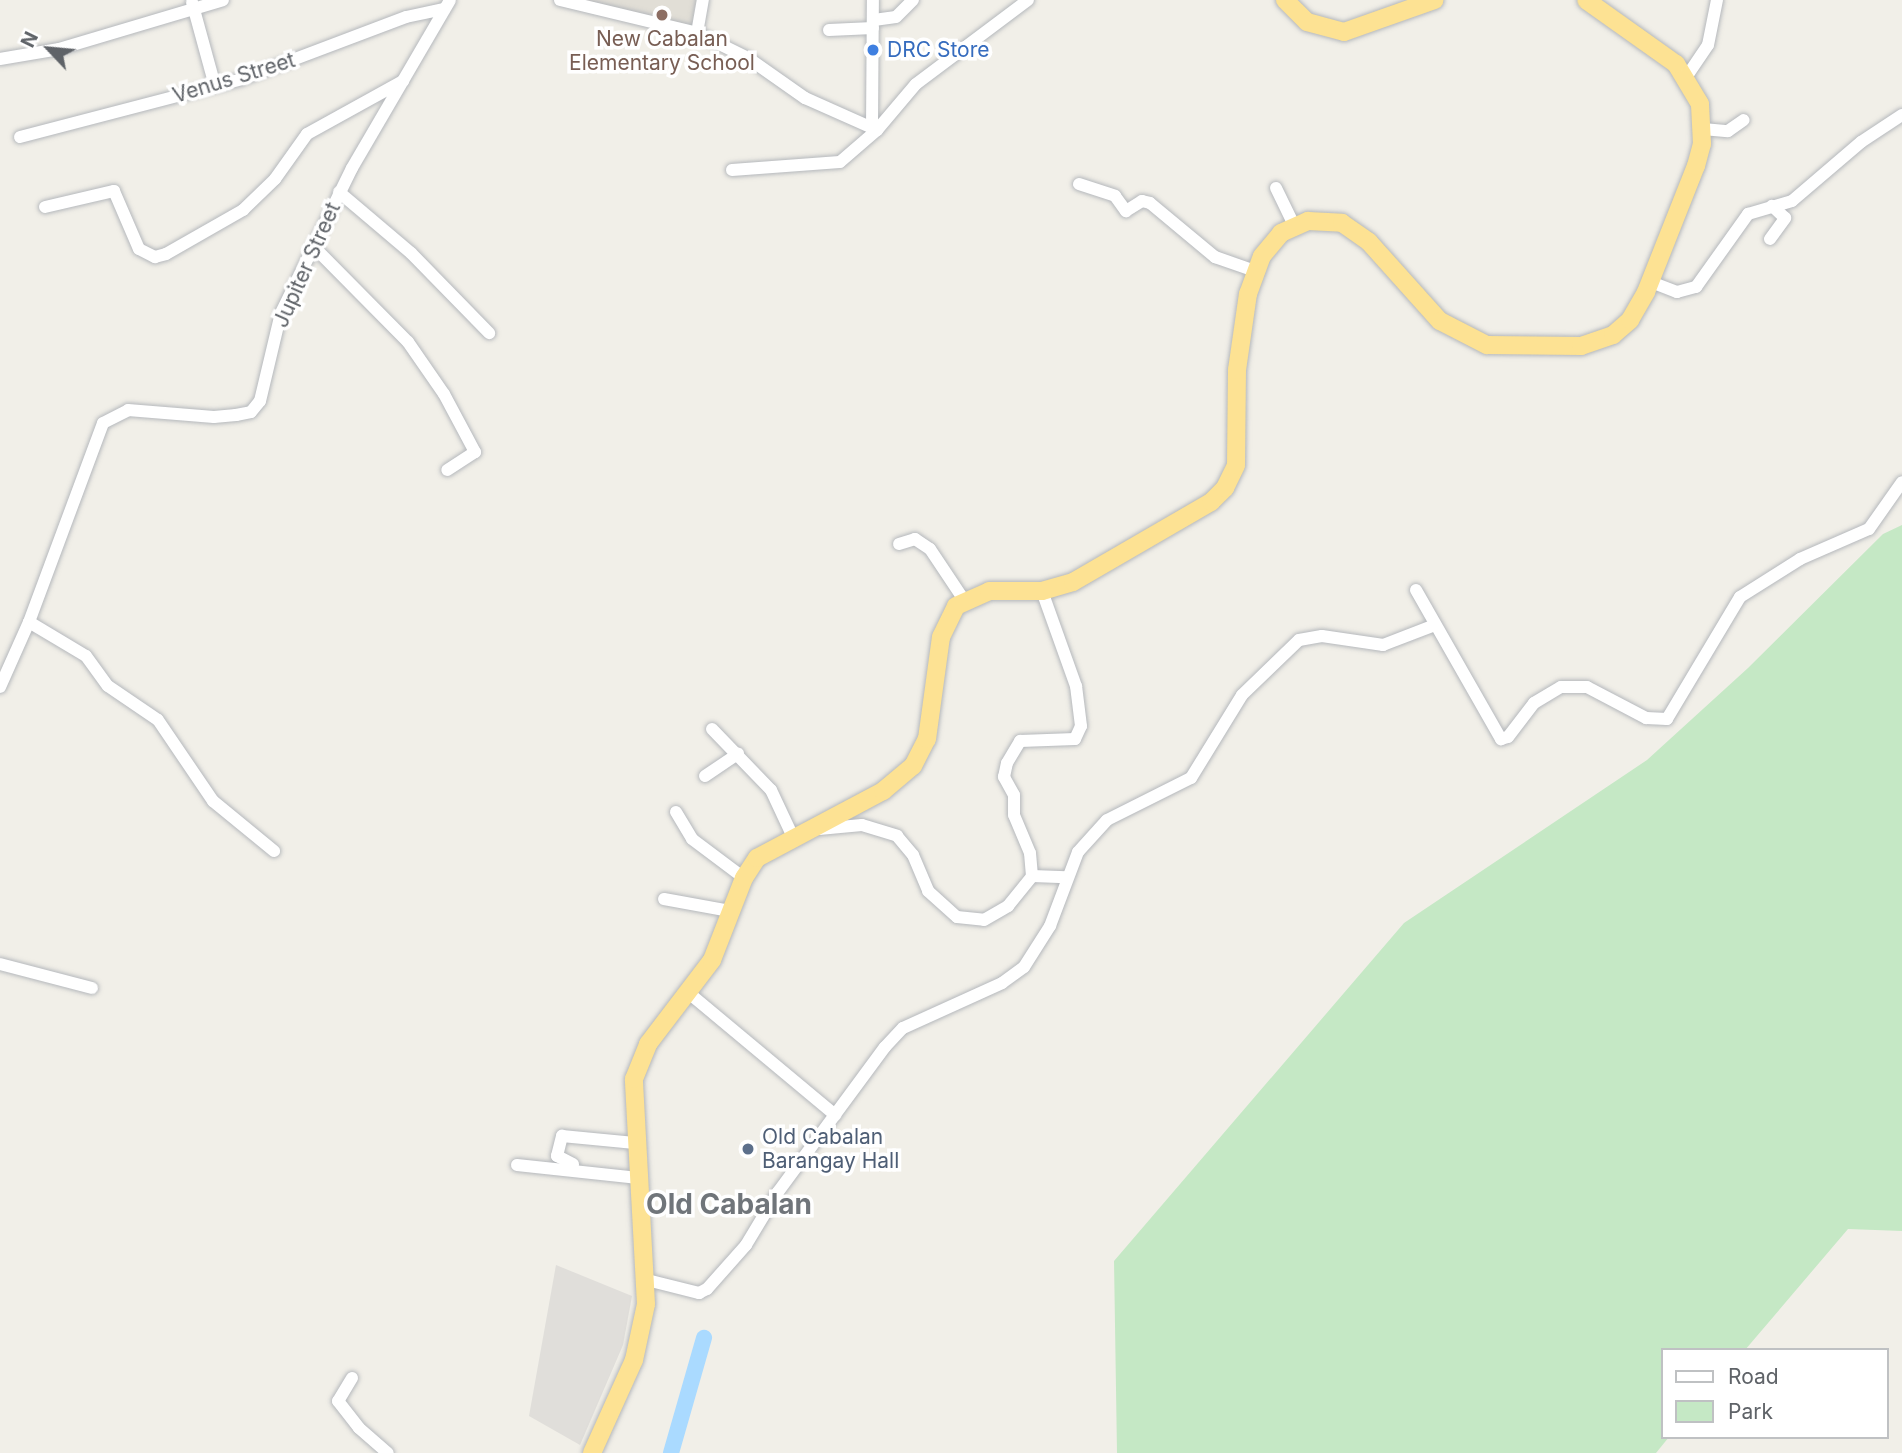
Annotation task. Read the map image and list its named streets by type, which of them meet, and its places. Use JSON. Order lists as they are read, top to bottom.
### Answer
{
  "streets": {
    "street": ["Venus Street", "Jupiter Street"]
  },
  "crossings": [
    ["Venus Street", "Jupiter Street"]
  ],
  "districts": ["Old Cabalan"],
  "places": ["New Cabalan Elementary School", "DRC Store", "Old Cabalan Barangay Hall"],
  "legend": ["Road", "Park"],
  "north": "top left"
}
